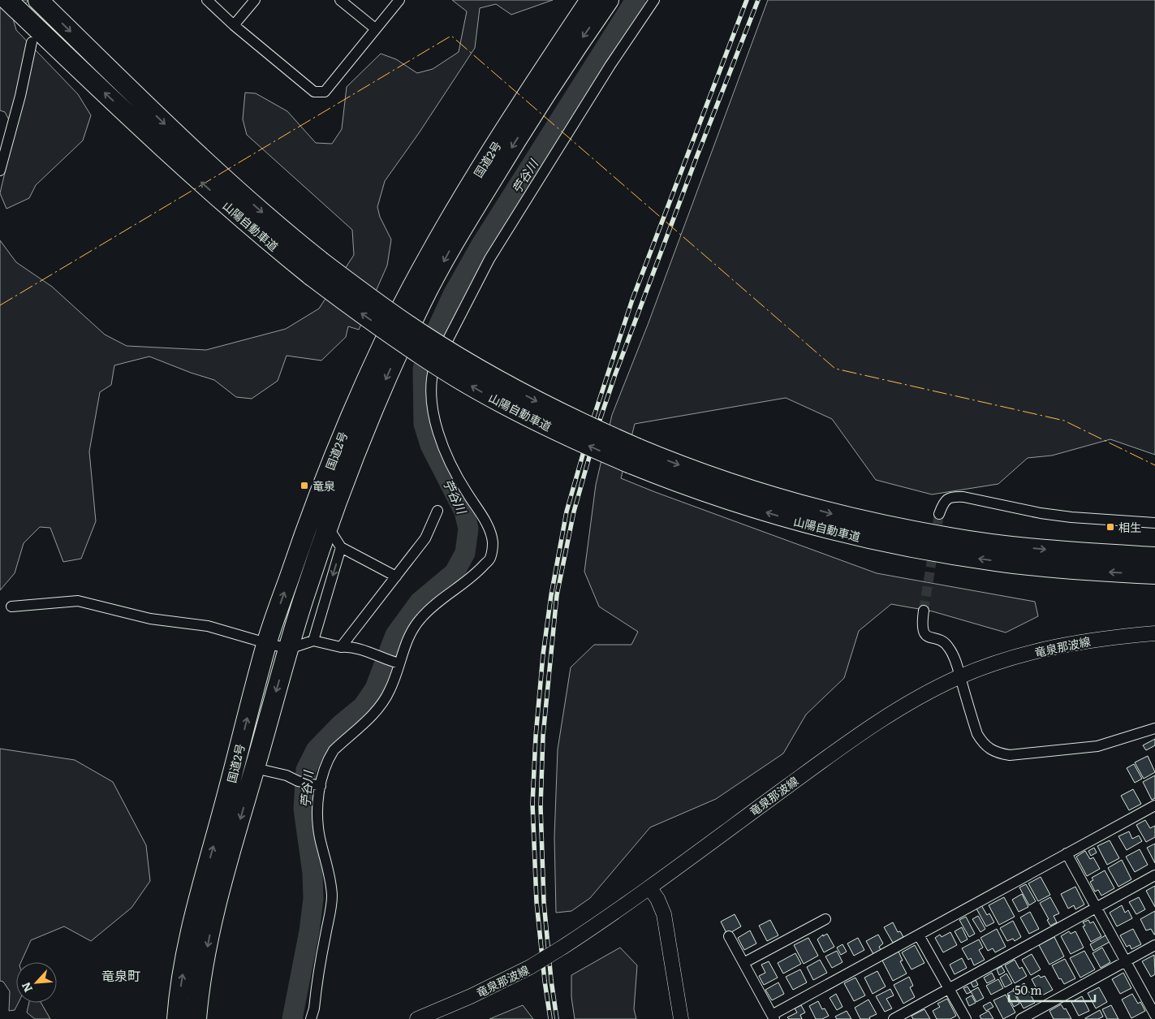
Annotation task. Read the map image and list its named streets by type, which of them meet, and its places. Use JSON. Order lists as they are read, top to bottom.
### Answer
{
  "streets": {
    "highway": ["国道2号", "山陽自動車道"],
    "main road": ["竜泉那波線"]
  },
  "districts": ["竜泉町"],
  "water": ["苧谷川"],
  "places": {
    "transit": ["竜泉", "相生"]
  },
  "scale_bar": "50 m",
  "north": "bottom left"
}
